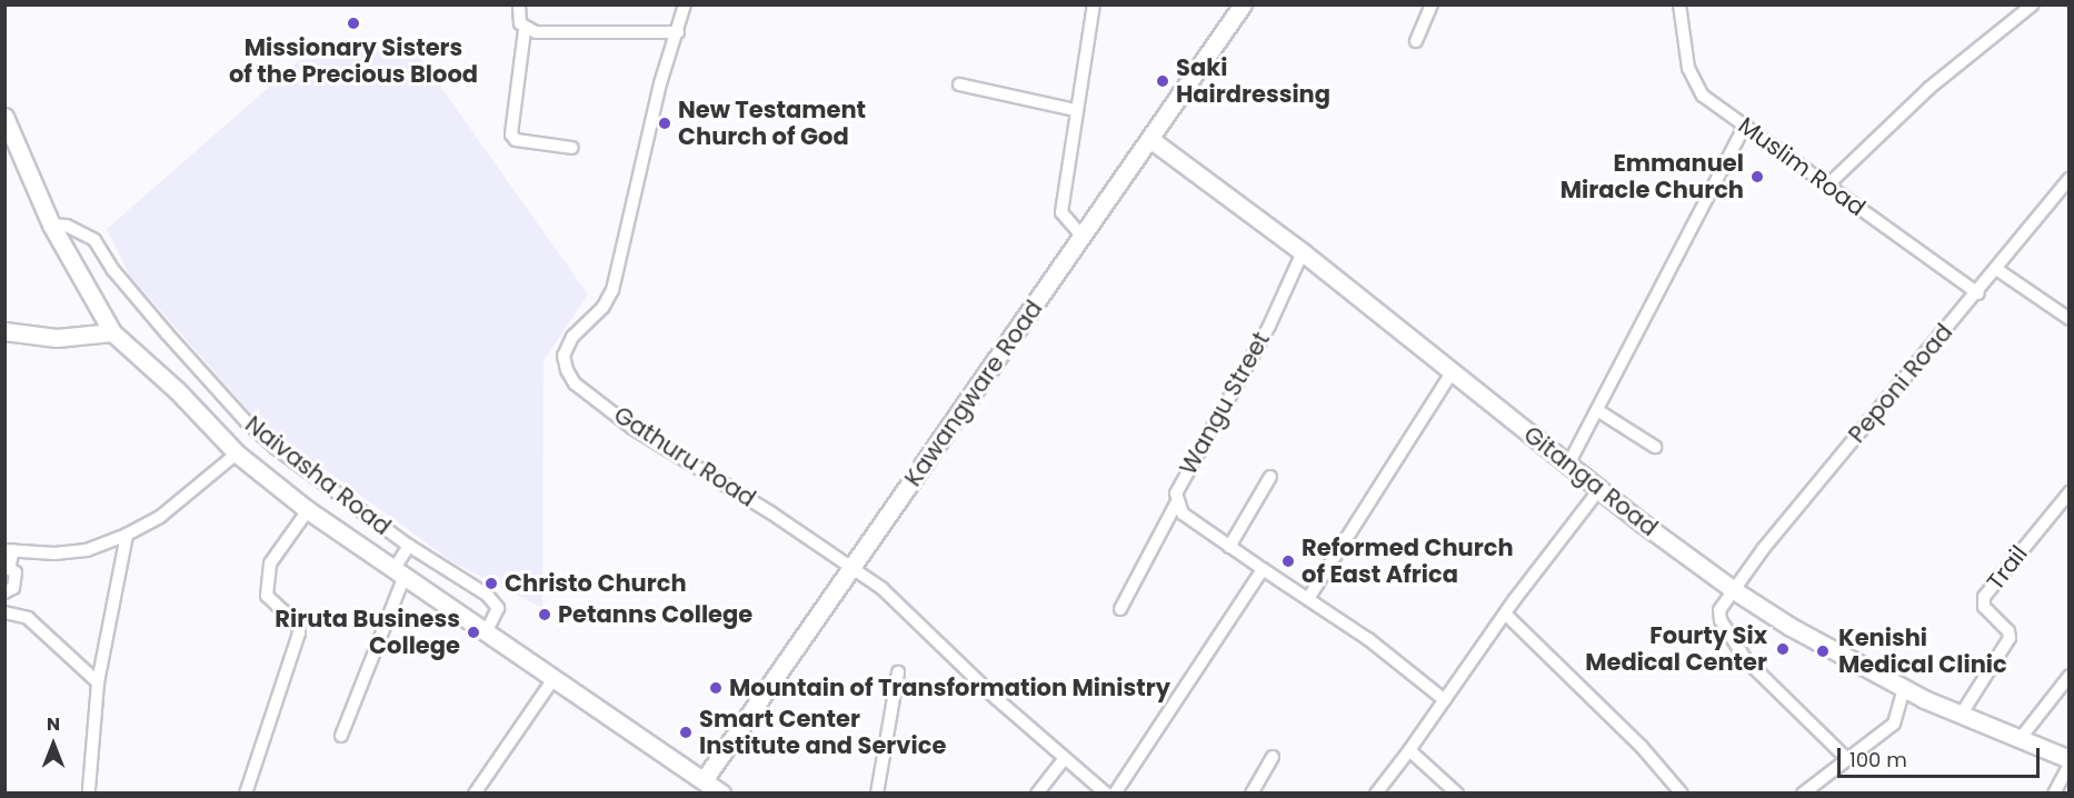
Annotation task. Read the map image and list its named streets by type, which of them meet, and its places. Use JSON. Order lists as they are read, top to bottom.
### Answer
{
  "streets": {
    "main road": ["Kawangware Road", "Naivasha Road", "Gitanga Road"],
    "street": [
      "Muslim Road",
      "Peponi Road",
      "Wangu Street",
      "Gathuru Road",
      "Trail"
    ]
  },
  "crossings": [
    ["Muslim Road", "Peponi Road"],
    ["Peponi Road", "Gitanga Road"],
    ["Kawangware Road", "Gathuru Road"],
    ["Kawangware Road", "Naivasha Road"],
    ["Kawangware Road", "Gitanga Road"],
    ["Wangu Street", "Gitanga Road"],
    ["Gitanga Road", "Trail"]
  ],
  "places": [
    "Missionary Sisters of the Precious Blood",
    "Saki Hairdressing",
    "New Testament Church of God",
    "Emmanuel Miracle Church",
    "Reformed Church of East Africa",
    "Christo Church",
    "Petanns College",
    "Riruta Business College",
    "Fourty Six Medical Center",
    "Kenishi Medical Clinic",
    "Mountain of Transformation Ministry",
    "Smart Center Institute and Service"
  ],
  "scale_bar": "100 m",
  "north": "top"
}
